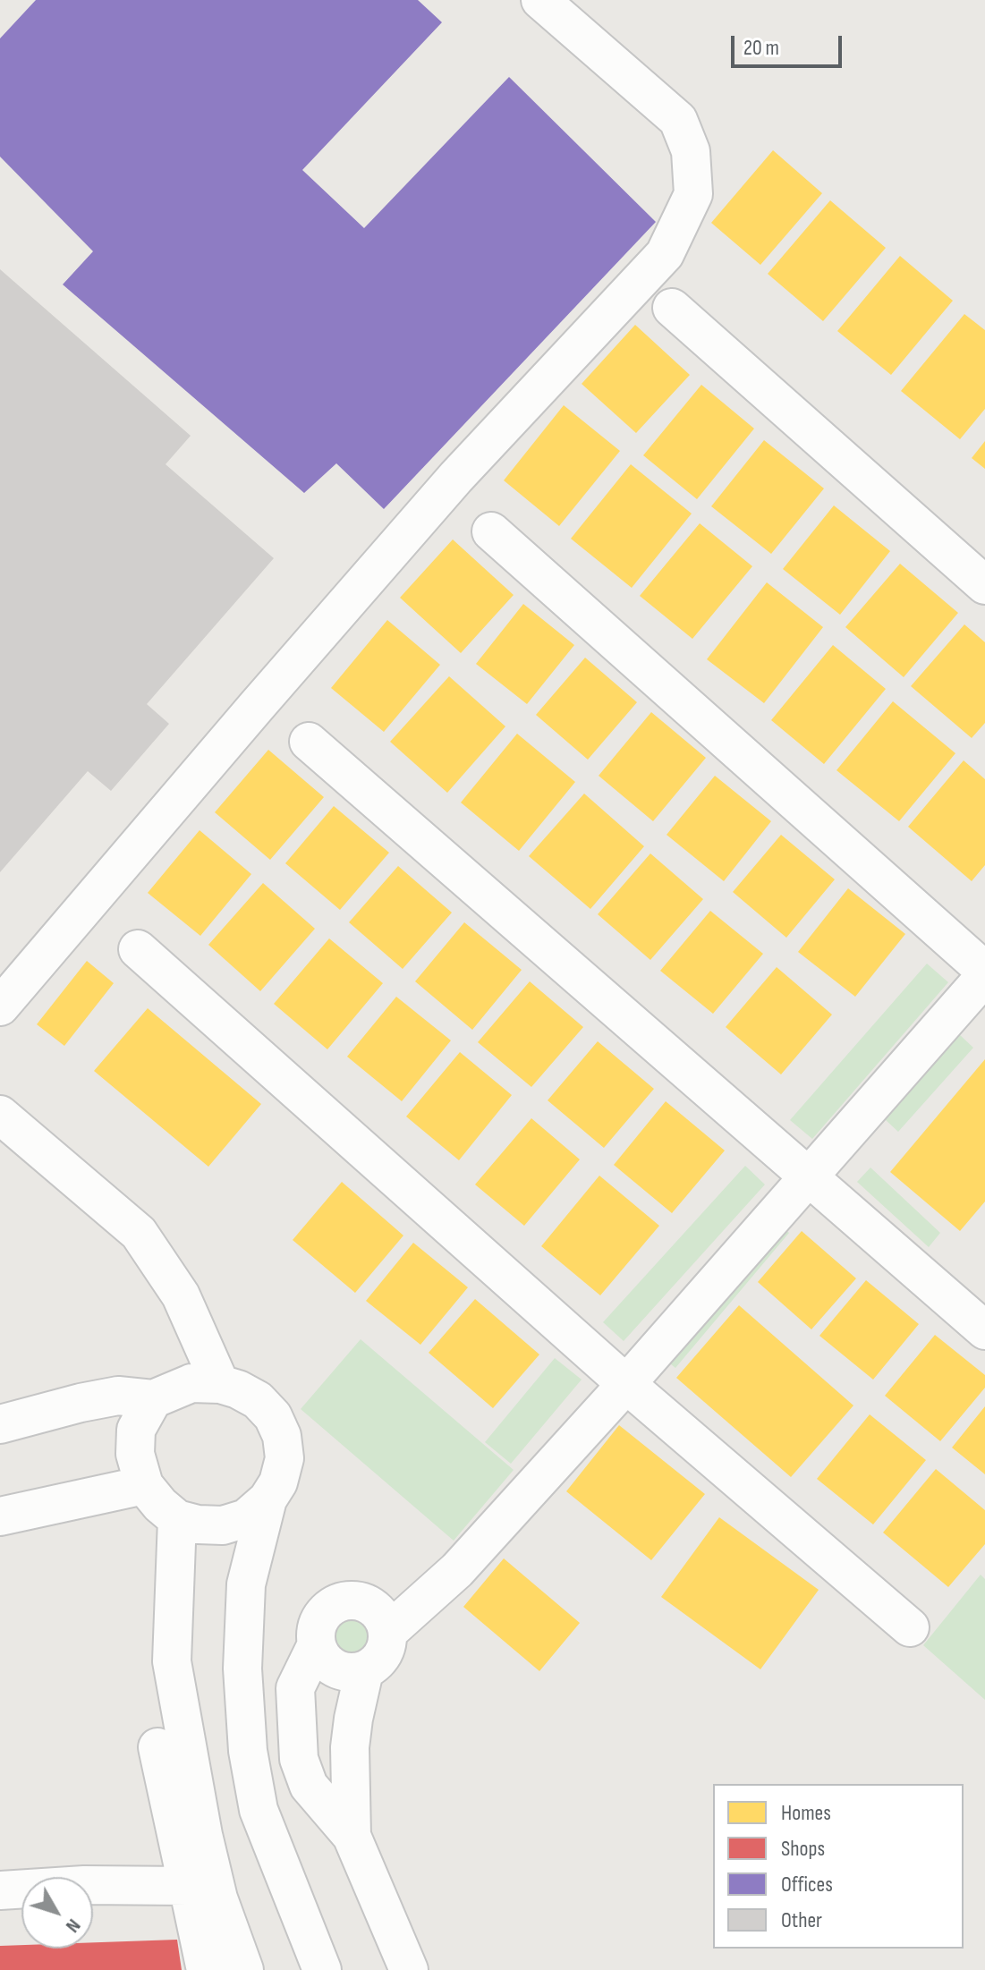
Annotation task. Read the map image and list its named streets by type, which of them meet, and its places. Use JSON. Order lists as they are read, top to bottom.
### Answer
{
  "legend": [
    "Homes",
    "Shops",
    "Offices",
    "Other"
  ],
  "scale_bar": "20 m",
  "north": "bottom right"
}
